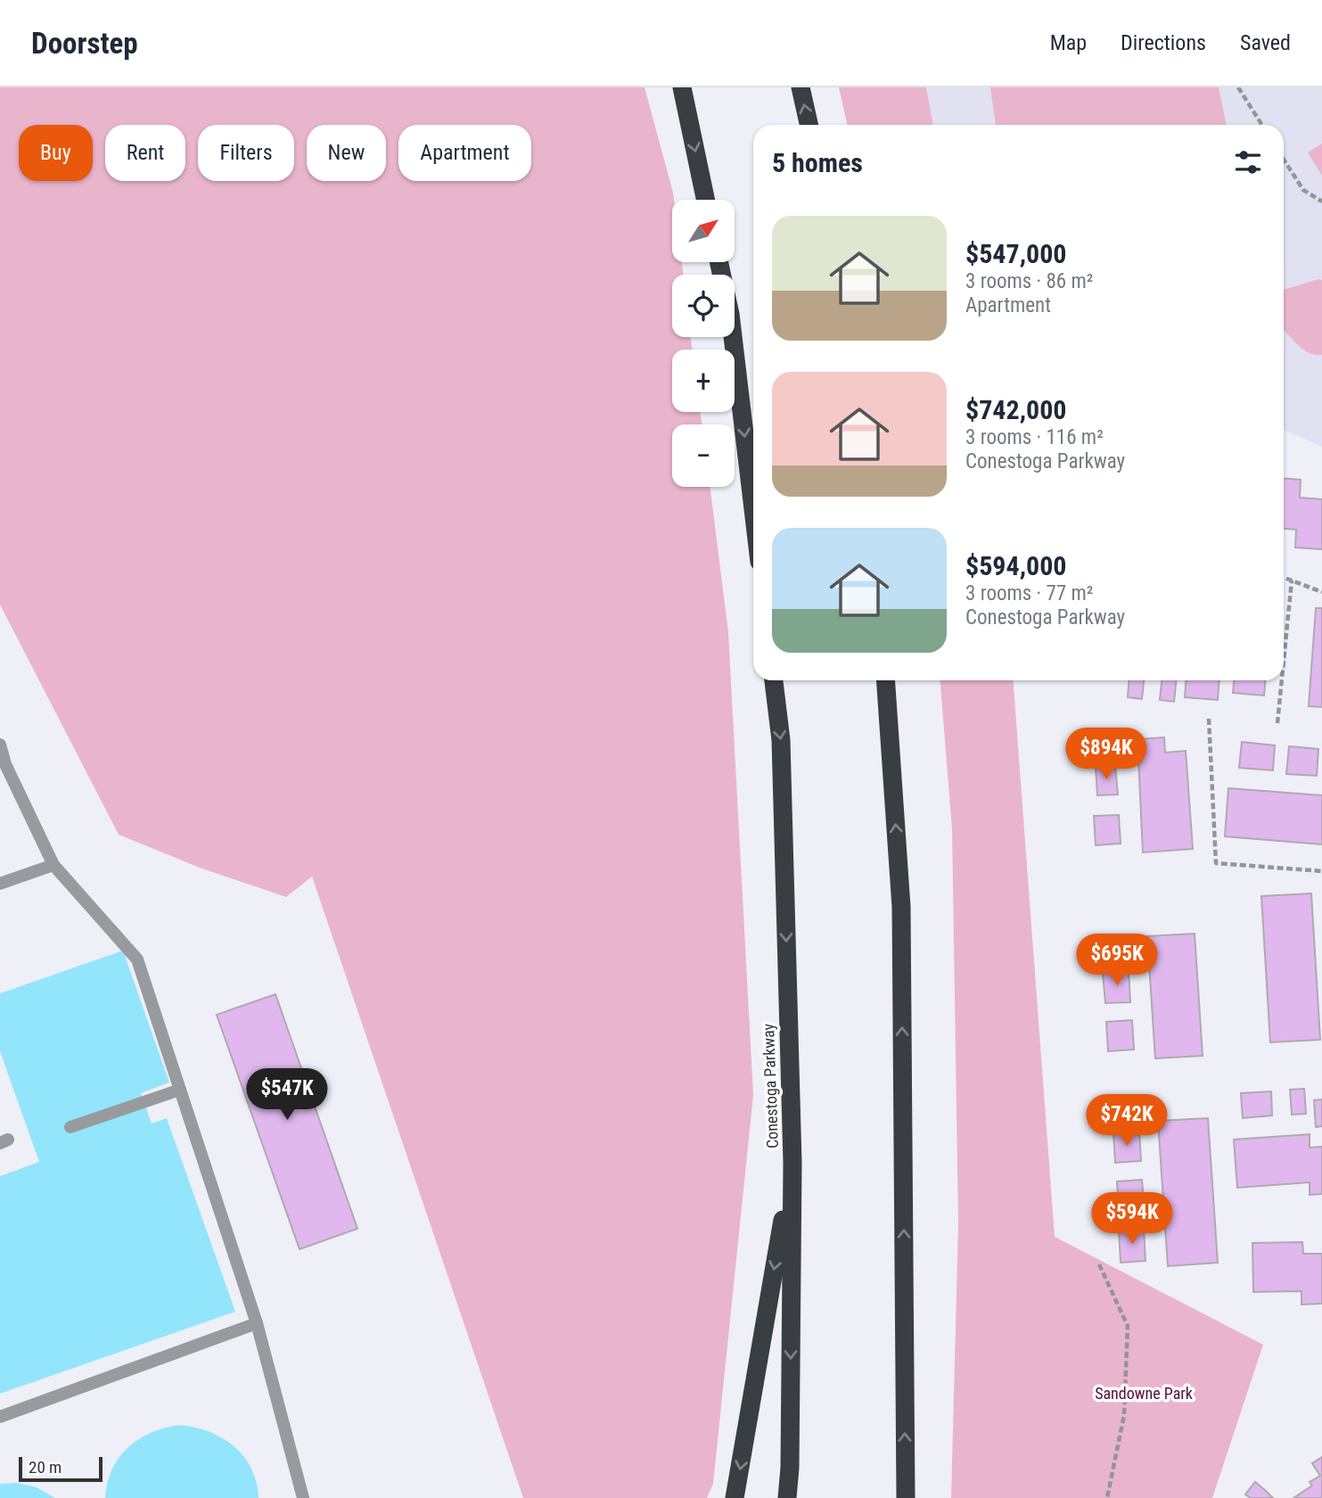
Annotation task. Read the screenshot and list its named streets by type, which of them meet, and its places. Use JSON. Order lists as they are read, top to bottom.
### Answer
{
  "streets": {
    "highway": ["Conestoga Parkway"]
  },
  "parks": ["Sandowne Park"],
  "scale_bar": "20 m",
  "north": "top right",
  "page": {
    "header": "Doorstep",
    "nav": ["Map", "Directions", "Saved"],
    "chip": [
      "Buy",
      "Rent",
      "Filters",
      "New",
      "Apartment"
    ],
    "heading": "5 homes",
    "map_buttons": ["+", "−"],
    "list": [
      {
        "name": "$547,000",
        "note": "3 rooms · 86 m² · Apartment"
      },
      {
        "name": "$742,000",
        "note": "3 rooms · 116 m² · Conestoga Parkway"
      },
      {
        "name": "$594,000",
        "note": "3 rooms · 77 m² · Conestoga Parkway"
      }
    ],
    "price": [
      "$894K",
      "$695K",
      "$547K",
      "$742K",
      "$594K"
    ],
    "scale": "20 m"
  }
}
